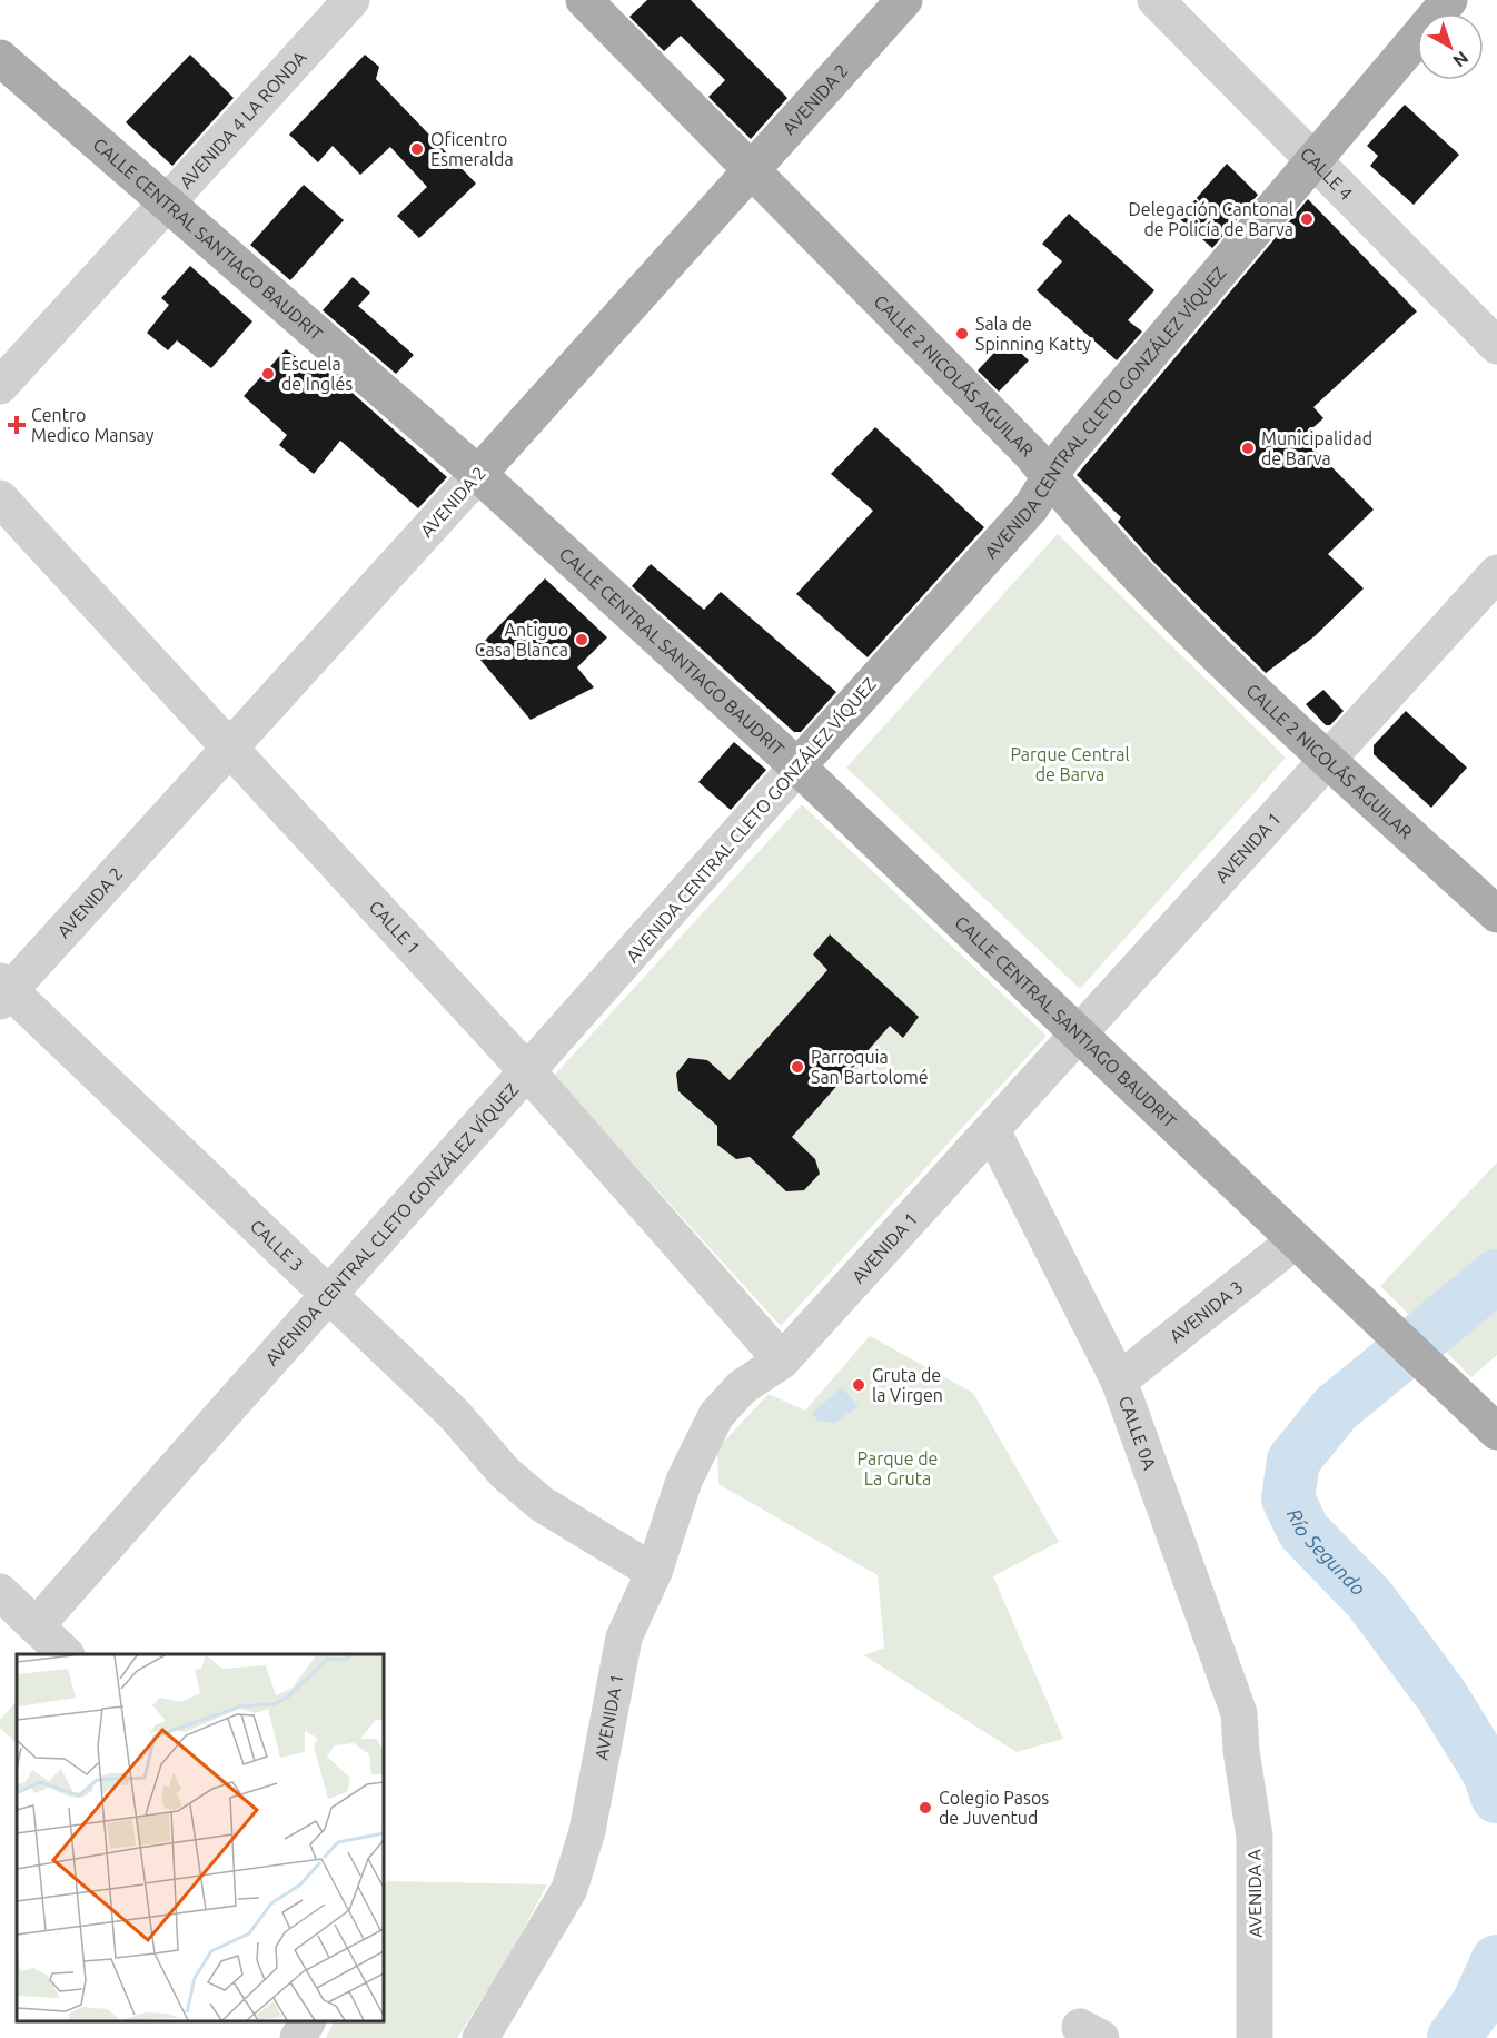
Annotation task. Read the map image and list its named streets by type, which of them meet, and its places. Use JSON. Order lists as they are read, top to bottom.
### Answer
{
  "streets": {
    "main road": [
      "AVENIDA 2",
      "CALLE CENTRAL SANTIAGO BAUDRIT",
      "CALLE 2 NICOLÁS AGUILAR",
      "AVENIDA CENTRAL CLETO GONZÁLEZ VÍQUEZ"
    ],
    "street": [
      "AVENIDA 4 LA RONDA",
      "CALLE 4",
      "AVENIDA 1",
      "CALLE 1",
      "CALLE 3",
      "AVENIDA 3",
      "CALLE 0A",
      "AVENIDA A"
    ]
  },
  "crossings": [
    ["AVENIDA 2", "CALLE CENTRAL SANTIAGO BAUDRIT"],
    ["AVENIDA 2", "CALLE 2 NICOLÁS AGUILAR"],
    ["AVENIDA 2", "CALLE 1"],
    ["AVENIDA 2", "CALLE 3"],
    ["AVENIDA 4 LA RONDA", "CALLE CENTRAL SANTIAGO BAUDRIT"],
    ["CALLE 4", "AVENIDA CENTRAL CLETO GONZÁLEZ VÍQUEZ"],
    ["CALLE CENTRAL SANTIAGO BAUDRIT", "AVENIDA CENTRAL CLETO GONZÁLEZ VÍQUEZ"],
    ["CALLE CENTRAL SANTIAGO BAUDRIT", "AVENIDA 1"],
    ["CALLE CENTRAL SANTIAGO BAUDRIT", "AVENIDA 3"],
    ["CALLE 2 NICOLÁS AGUILAR", "AVENIDA CENTRAL CLETO GONZÁLEZ VÍQUEZ"],
    ["CALLE 2 NICOLÁS AGUILAR", "AVENIDA 1"],
    ["AVENIDA CENTRAL CLETO GONZÁLEZ VÍQUEZ", "CALLE 1"],
    ["AVENIDA CENTRAL CLETO GONZÁLEZ VÍQUEZ", "CALLE 3"],
    ["AVENIDA 1", "CALLE 1"],
    ["AVENIDA 1", "CALLE 3"],
    ["AVENIDA 1", "CALLE 0A"],
    ["AVENIDA 3", "CALLE 0A"],
    ["CALLE 0A", "AVENIDA A"]
  ],
  "water": ["Río Segundo"],
  "parks": ["Parque Central de Barva", "Parque de La Gruta"],
  "places": {
    "other": [
      "Oficentro Esmeralda",
      "Delegación Cantonal de Policía de Barva",
      "Sala de Spinning Katty",
      "Escuela de Inglés",
      "Municipalidad de Barva",
      "Antiguo Casa Blanca",
      "Parroquia San Bartolomé",
      "Gruta de la Virgen",
      "Colegio Pasos de Juventud"
    ],
    "health": ["Centro Medico Mansay"]
  },
  "north": "bottom right"
}
